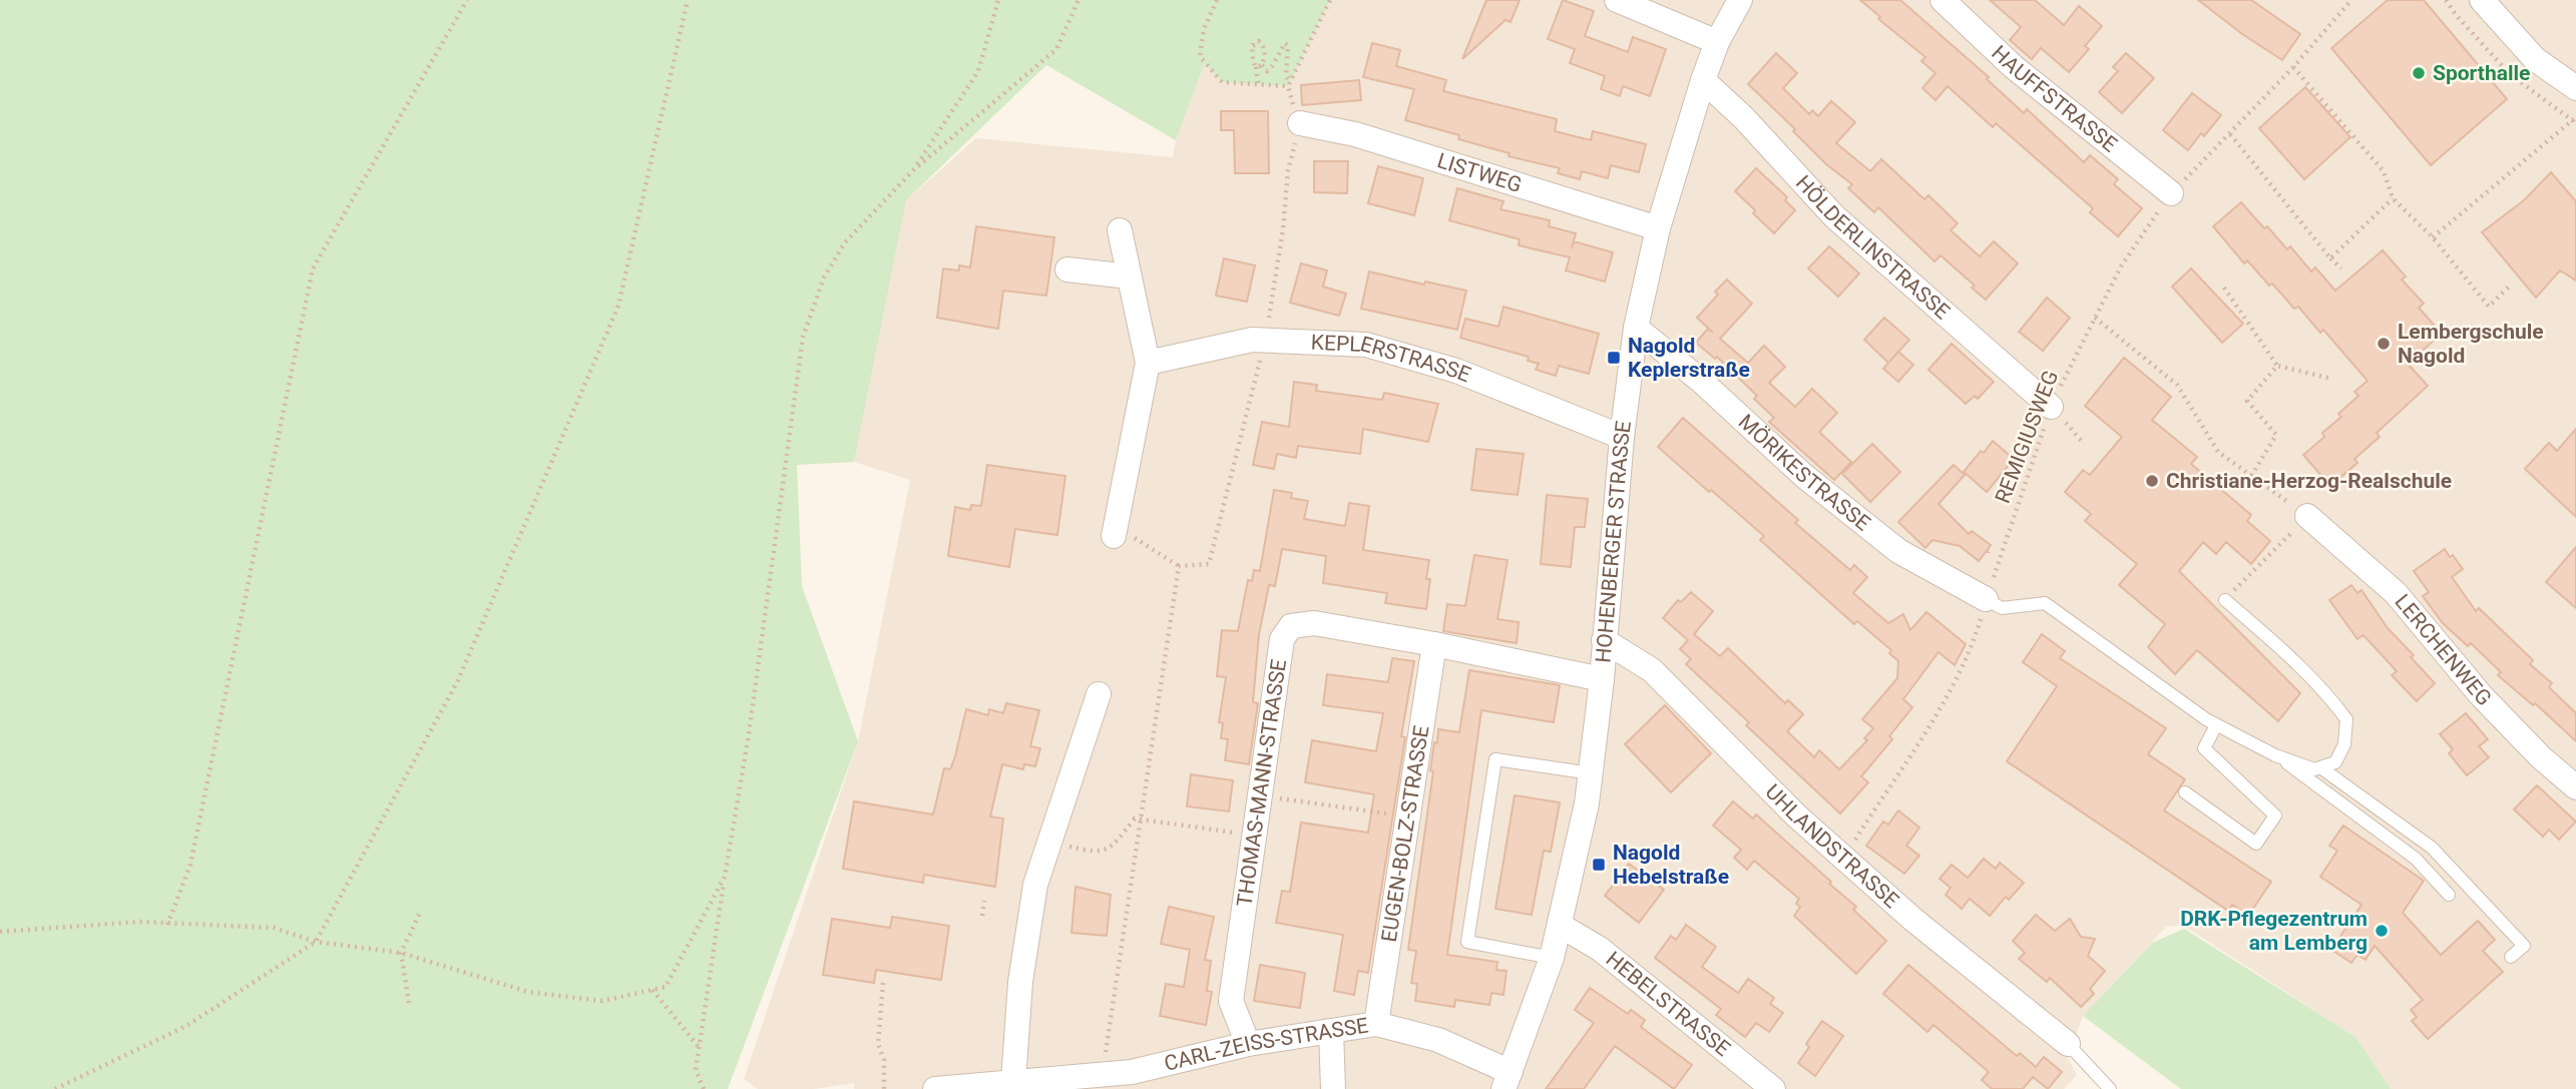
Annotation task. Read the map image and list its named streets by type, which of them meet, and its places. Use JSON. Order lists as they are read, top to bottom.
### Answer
{
  "streets": {
    "street": [
      "HAUFFSTRASSE",
      "LISTWEG",
      "HÖLDERLINSTRASSE",
      "KEPLERSTRASSE",
      "MÖRIKESTRASSE",
      "HOHENBERGER STRASSE",
      "LERCHENWEG",
      "THOMAS-MANN-STRASSE",
      "EUGEN-BOLZ-STRASSE",
      "UHLANDSTRASSE",
      "HEBELSTRASSE",
      "CARL-ZEISS-STRASSE"
    ],
    "path": ["REMIGIUSWEG"]
  },
  "crossings": [
    ["HAUFFSTRASSE", "REMIGIUSWEG"],
    ["LISTWEG", "HOHENBERGER STRASSE"],
    ["HÖLDERLINSTRASSE", "REMIGIUSWEG"],
    ["HÖLDERLINSTRASSE", "HOHENBERGER STRASSE"],
    ["KEPLERSTRASSE", "HOHENBERGER STRASSE"],
    ["REMIGIUSWEG", "MÖRIKESTRASSE"],
    ["REMIGIUSWEG", "UHLANDSTRASSE"],
    ["MÖRIKESTRASSE", "HOHENBERGER STRASSE"],
    ["HOHENBERGER STRASSE", "THOMAS-MANN-STRASSE"],
    ["HOHENBERGER STRASSE", "UHLANDSTRASSE"],
    ["HOHENBERGER STRASSE", "HEBELSTRASSE"],
    ["HOHENBERGER STRASSE", "CARL-ZEISS-STRASSE"],
    ["THOMAS-MANN-STRASSE", "EUGEN-BOLZ-STRASSE"],
    ["THOMAS-MANN-STRASSE", "CARL-ZEISS-STRASSE"],
    ["EUGEN-BOLZ-STRASSE", "CARL-ZEISS-STRASSE"]
  ],
  "places": {
    "other": [
      "Sporthalle",
      "Lembergschule Nagold",
      "Christiane-Herzog-Realschule",
      "DRK-Pflegezentrum am Lemberg"
    ],
    "transit": ["Nagold Keplerstraße", "Nagold Hebelstraße"]
  }
}
